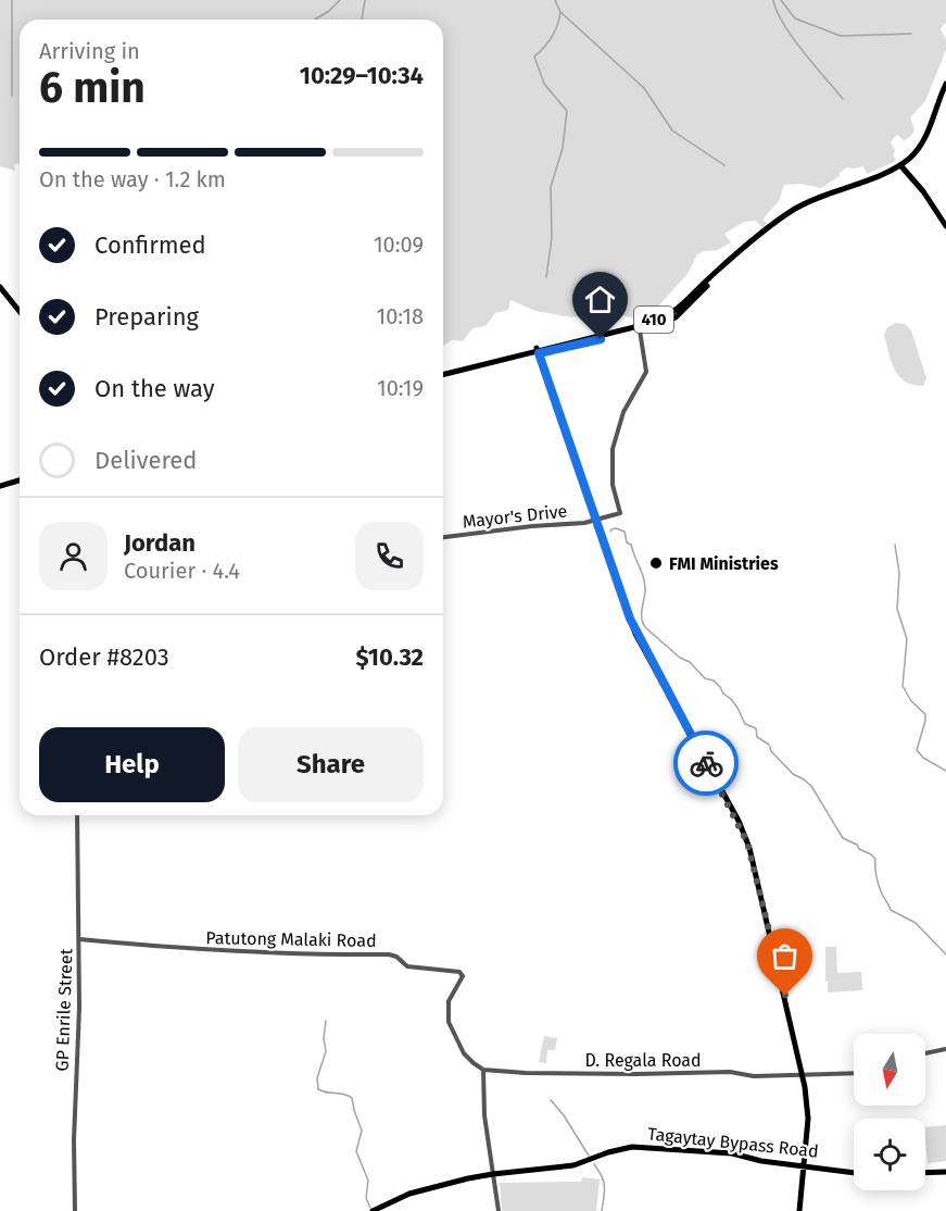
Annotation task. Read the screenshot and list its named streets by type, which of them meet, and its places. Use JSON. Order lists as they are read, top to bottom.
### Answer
{
  "streets": {
    "main road": ["410", "Tagaytay Bypass Road"],
    "street": [
      "Mayor's Drive",
      "Patutong Malaki Road",
      "GP Enrile Street",
      "D. Regala Road"
    ]
  },
  "crossings": [
    ["410", "Mayor's Drive"],
    ["Patutong Malaki Road", "GP Enrile Street"],
    ["Patutong Malaki Road", "D. Regala Road"]
  ],
  "places": ["FMI Ministries"],
  "north": "bottom",
  "page": {
    "heading": ["6 min", "Arriving in", "10:29–10:34"],
    "panel": [
      "Jordan",
      "Courier · 4.4",
      "Order #8203",
      "$10.32"
    ],
    "bar": "On the way · 1.2 km",
    "list": [
      ["Confirmed", "10:09"],
      ["Preparing", "10:18"],
      ["On the way", "10:19"],
      "Delivered"
    ],
    "buttons": ["Help", "Share"]
  }
}
